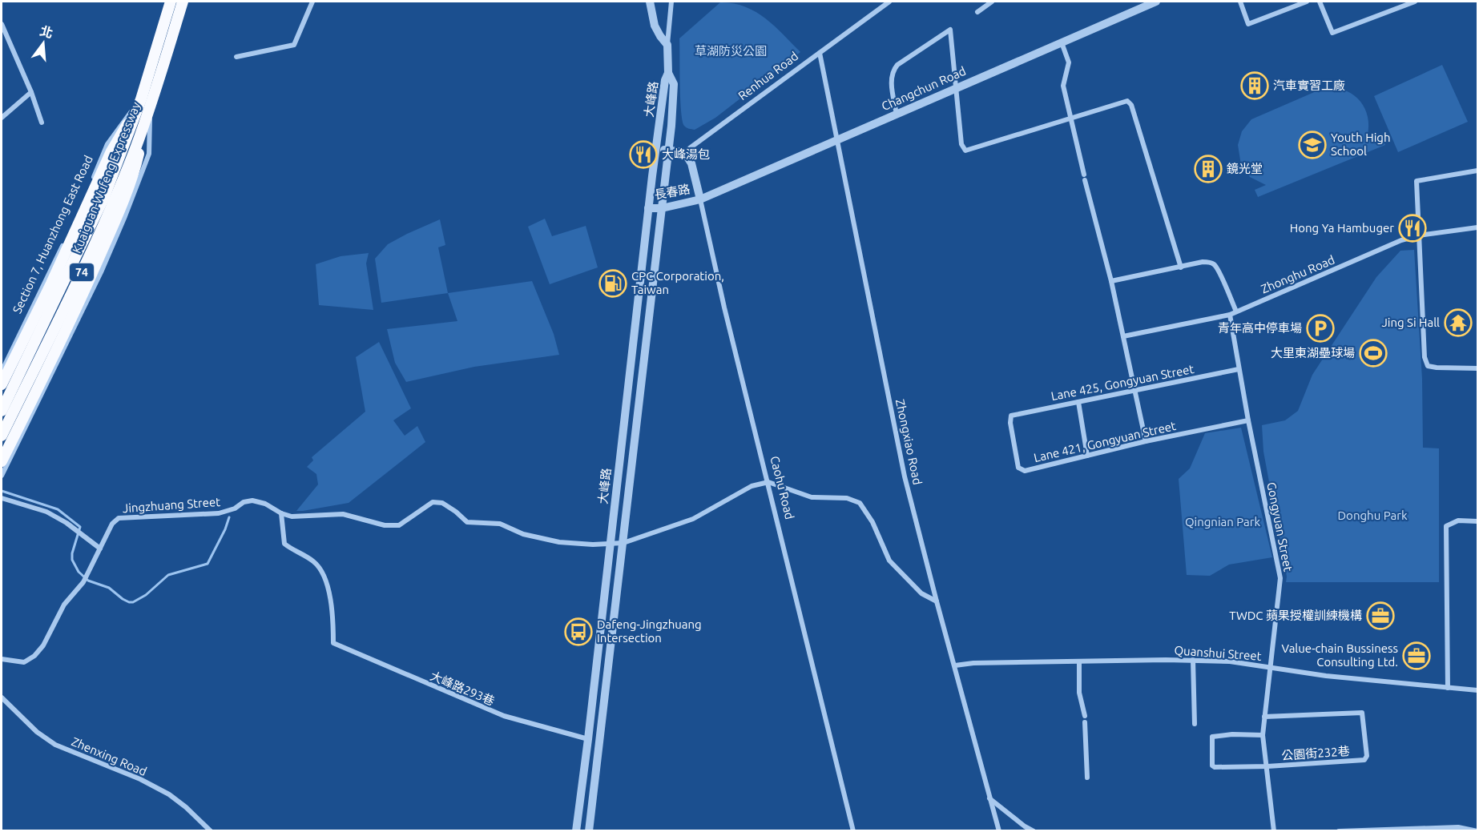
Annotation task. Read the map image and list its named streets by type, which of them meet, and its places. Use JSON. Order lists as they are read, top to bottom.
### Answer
{
  "streets": {
    "highway": ["Kuaiguan-Wufeng Expressway", "74"],
    "street": [
      "Renhua Road",
      "Changchun Road",
      "大峰路",
      "長春路",
      "Section 7, Huanzhong East Road",
      "Zhonghu Road",
      "Lane 425, Gongyuan Street",
      "Zhongxiao Road",
      "Lane 421, Gongyuan Street",
      "Caohu Road",
      "Jingzhuang Street",
      "Gongyuan Street",
      "Quanshui Street",
      "大峰路293巷",
      "公園街232巷",
      "Zhenxing Road"
    ]
  },
  "crossings": [
    ["Renhua Road", "Zhongxiao Road"],
    ["Renhua Road", "Caohu Road"],
    ["Changchun Road", "長春路"],
    ["Changchun Road", "Zhongxiao Road"],
    ["Changchun Road", "Caohu Road"],
    ["大峰路", "長春路"],
    ["大峰路", "Jingzhuang Street"],
    ["大峰路", "大峰路293巷"],
    ["Kuaiguan-Wufeng Expressway", "Section 7, Huanzhong East Road"],
    ["長春路", "Caohu Road"],
    ["Zhonghu Road", "Gongyuan Street"],
    ["Lane 425, Gongyuan Street", "Lane 421, Gongyuan Street"],
    ["Lane 425, Gongyuan Street", "Gongyuan Street"],
    ["Zhongxiao Road", "Quanshui Street"],
    ["Lane 421, Gongyuan Street", "Gongyuan Street"],
    ["Caohu Road", "Jingzhuang Street"],
    ["Jingzhuang Street", "大峰路293巷"],
    ["Gongyuan Street", "Quanshui Street"],
    ["Gongyuan Street", "公園街232巷"]
  ],
  "parks": ["草湖防災公園", "Donghu Park", "Qingnian Park"],
  "places": {
    "building": ["汽車實習工廠", "鏡光堂"],
    "school or university": ["Youth High School"],
    "restaurant": ["大峰湯包", "Hong Ya Hambuger"],
    "fuel station": ["CPC Corporation, Taiwan"],
    "temple": ["Jing Si Hall"],
    "parking": ["青年高中停車場"],
    "sports": ["大里東湖壘球場"],
    "office": ["TWDC 蘋果授權訓練機構", "Value-chain Bussiness Consulting Ltd."],
    "bus stop": ["Dafeng-Jingzhuang Intersection"]
  },
  "north": "top"
}
